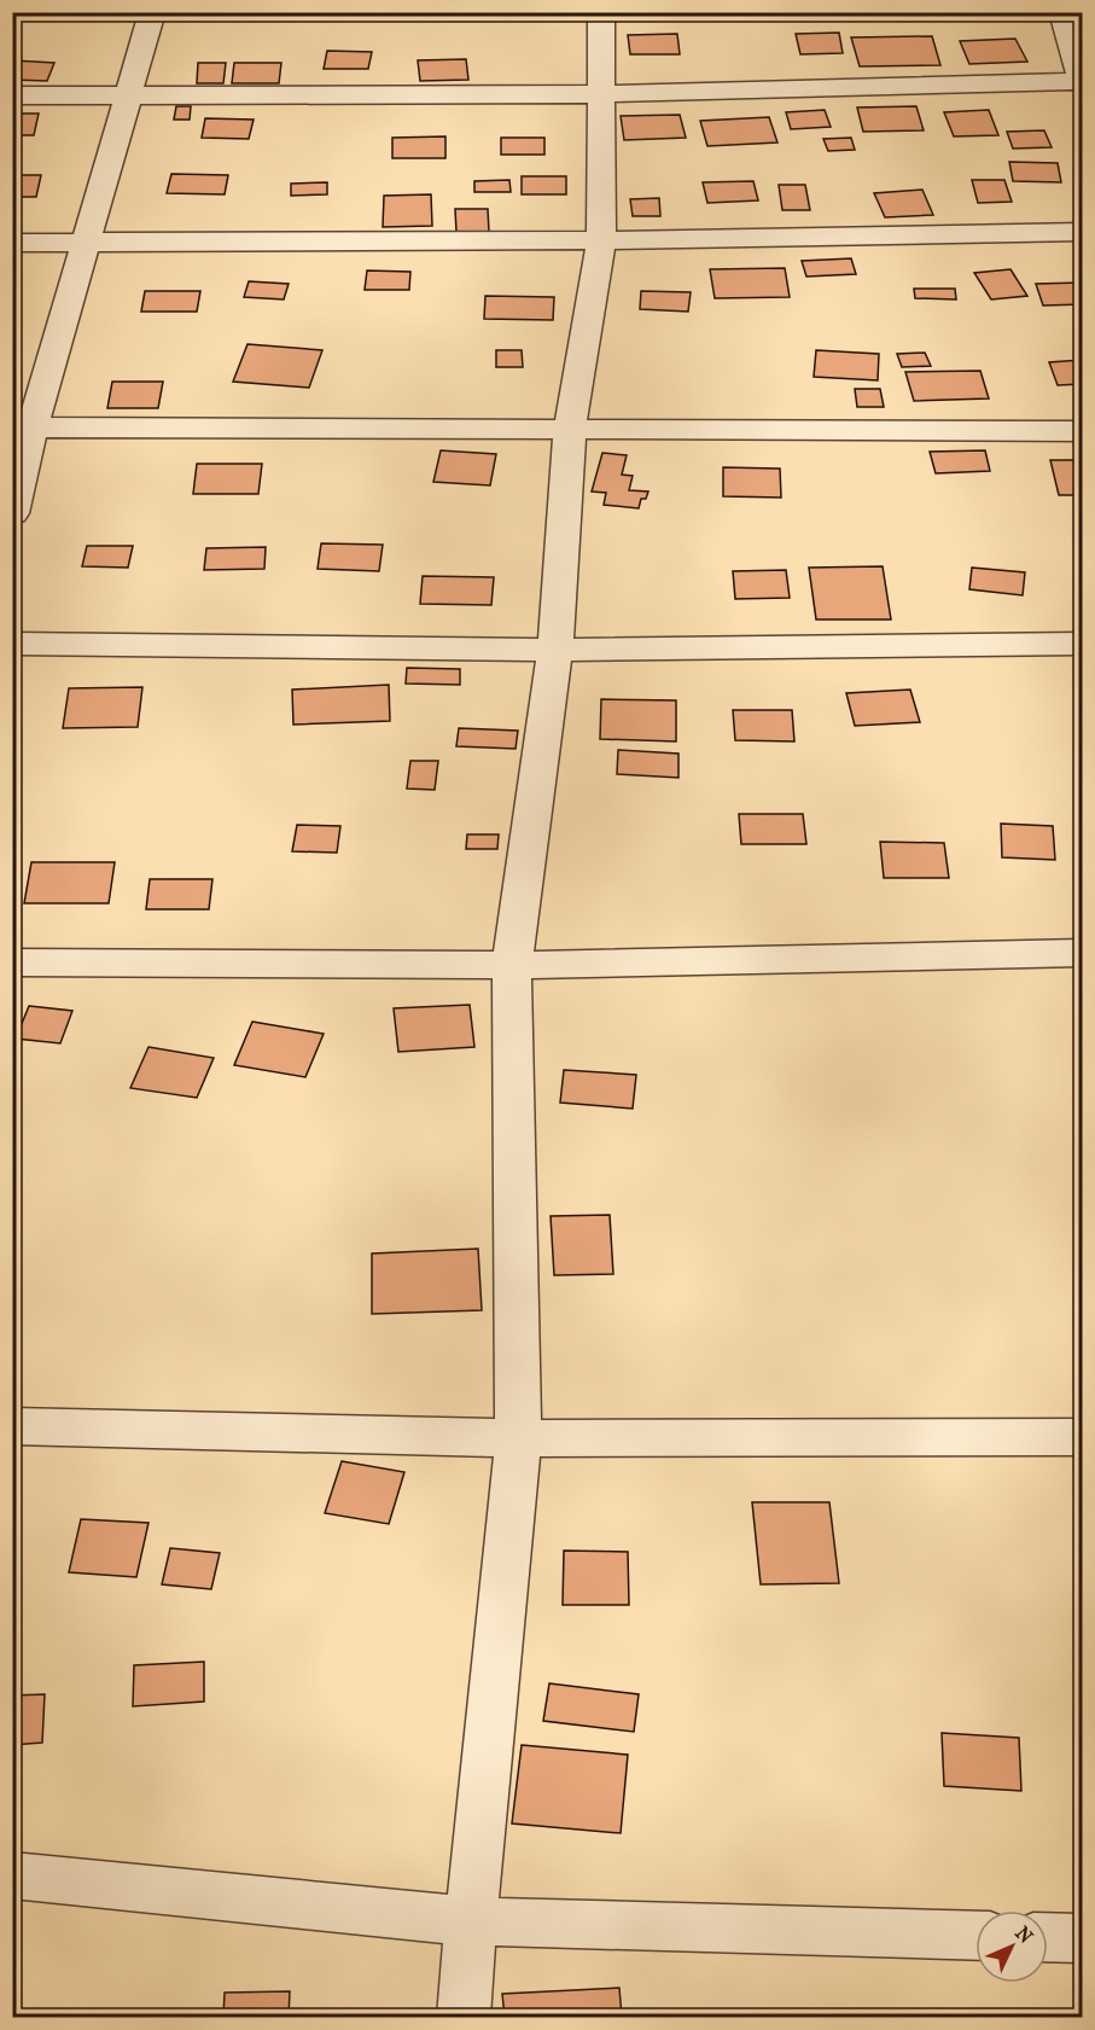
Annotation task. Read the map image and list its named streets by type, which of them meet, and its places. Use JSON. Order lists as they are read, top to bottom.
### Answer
{
  "north": "top right"
}
